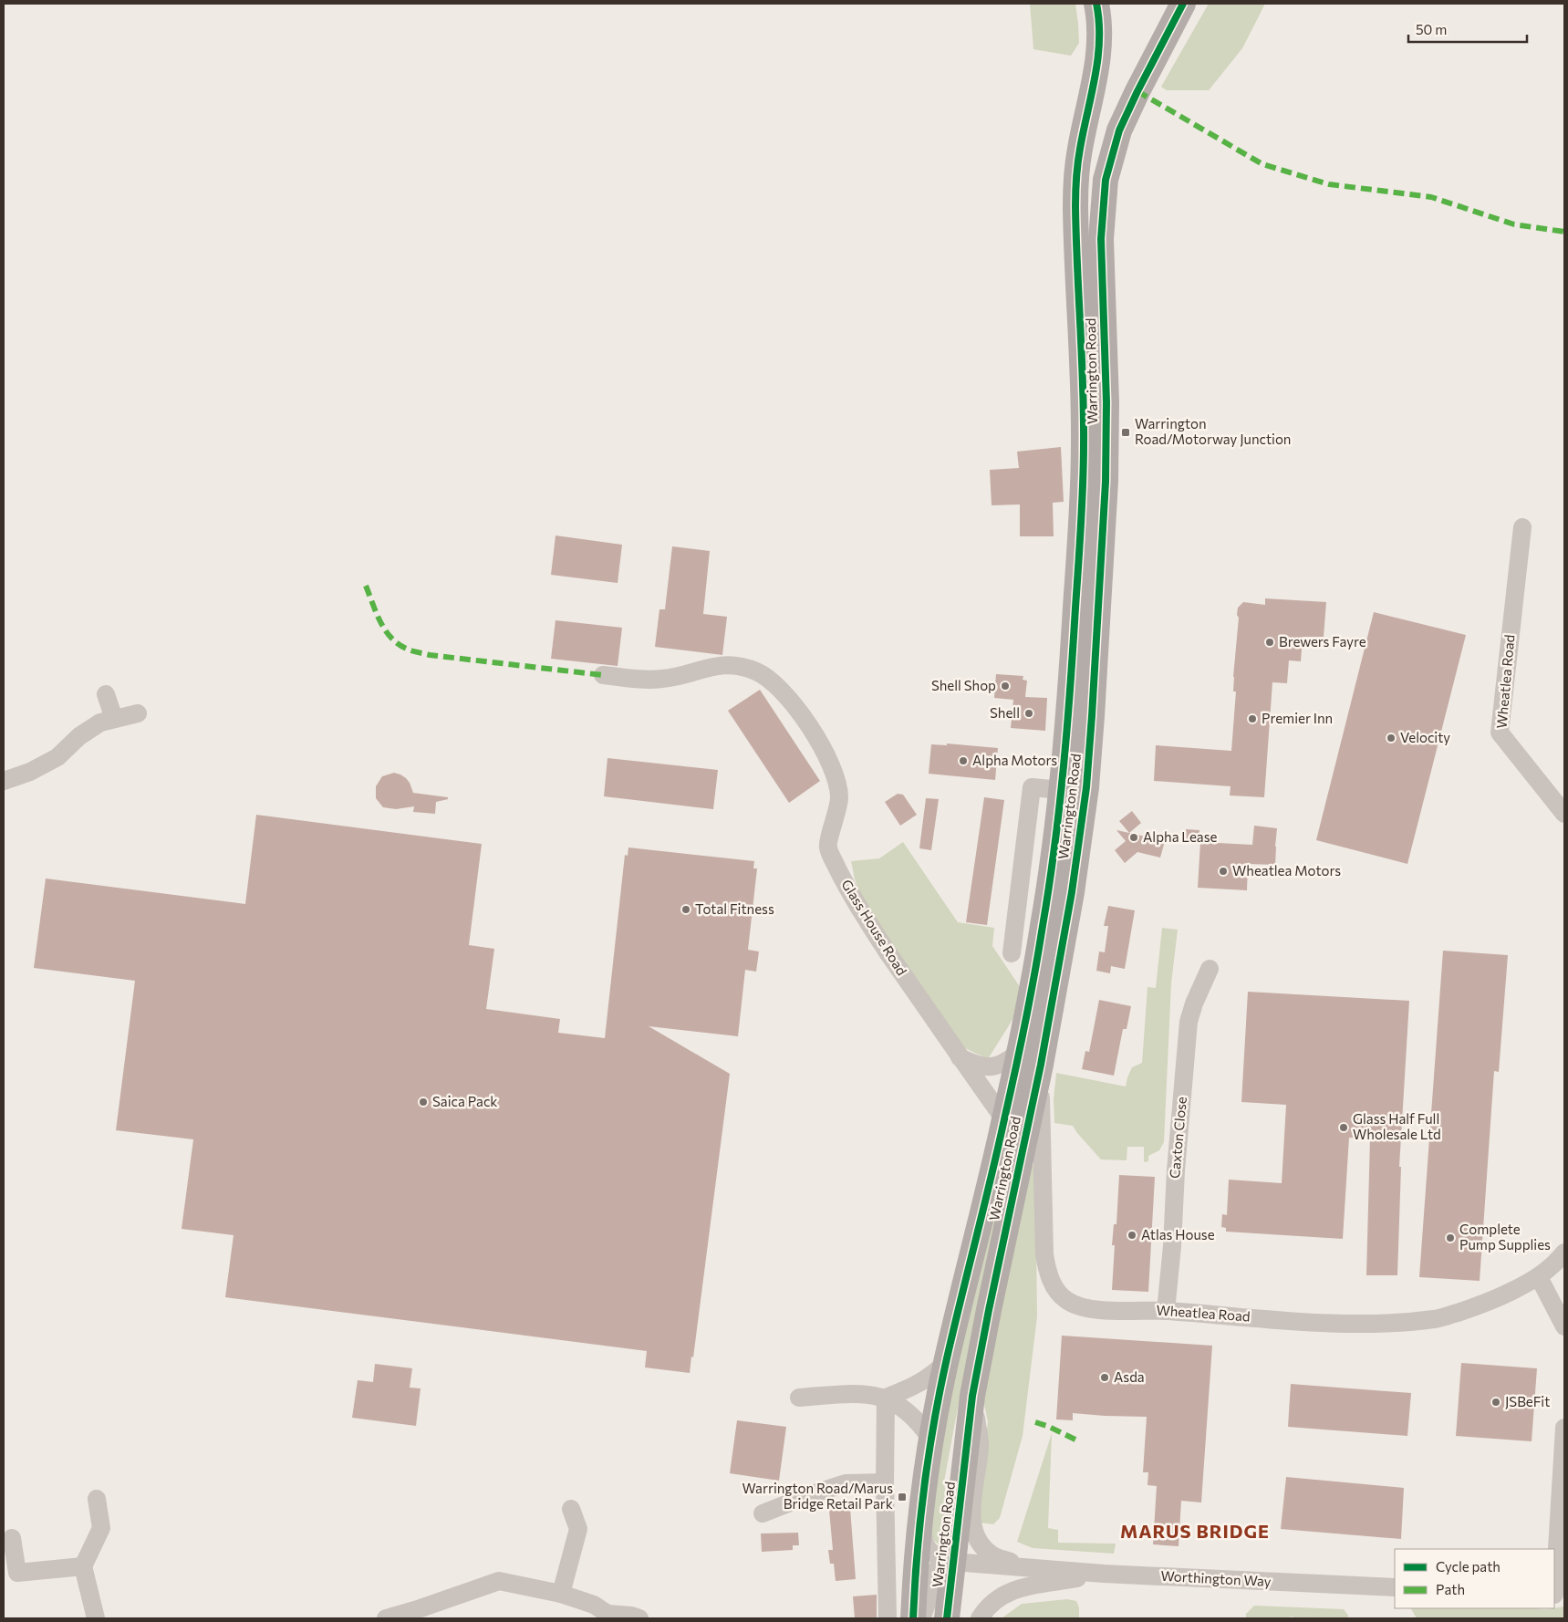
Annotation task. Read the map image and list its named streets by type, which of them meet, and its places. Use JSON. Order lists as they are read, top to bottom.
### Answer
{
  "streets": {
    "highway": ["Warrington Road"],
    "street": [
      "Wheatlea Road",
      "Glass House Road",
      "Caxton Close",
      "Worthington Way"
    ]
  },
  "crossings": [
    ["Warrington Road", "Wheatlea Road"],
    ["Warrington Road", "Glass House Road"],
    ["Warrington Road", "Worthington Way"],
    ["Wheatlea Road", "Caxton Close"]
  ],
  "districts": ["MARUS BRIDGE"],
  "places": {
    "transit": ["Warrington Road/Motorway Junction", "Warrington Road/Marus Bridge Retail Park"],
    "other": [
      "Brewers Fayre",
      "Shell Shop",
      "Shell",
      "Premier Inn",
      "Velocity",
      "Alpha Motors",
      "Alpha Lease",
      "Wheatlea Motors",
      "Total Fitness",
      "Saica Pack",
      "Glass Half Full Wholesale Ltd",
      "Atlas House",
      "Complete Pump Supplies",
      "Asda",
      "JSBeFit"
    ]
  },
  "legend": ["Cycle path", "Path"],
  "scale_bar": "50 m"
}
